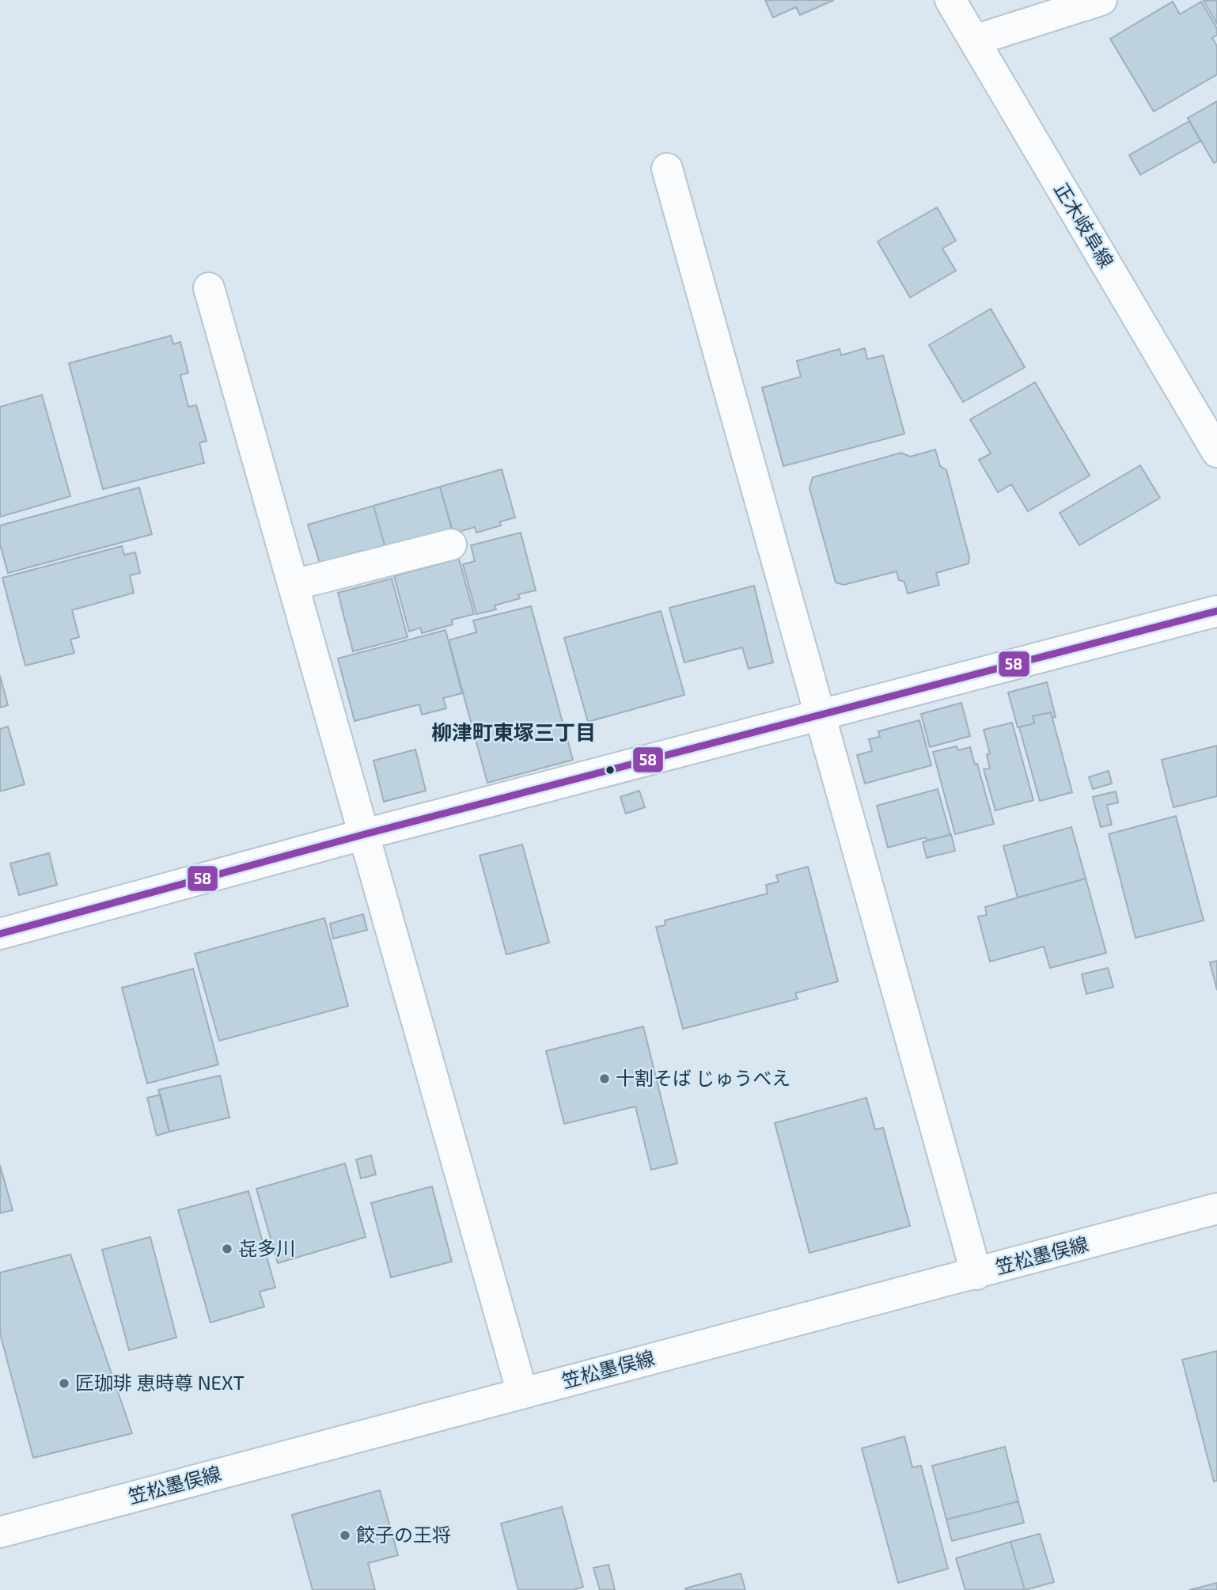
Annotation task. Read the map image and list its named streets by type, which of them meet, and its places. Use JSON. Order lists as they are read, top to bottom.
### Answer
{
  "streets": {
    "street": ["正木岐阜線", "笠松墨俣線"]
  },
  "districts": ["柳津町東塚三丁目"],
  "places": [
    "十割そば じゅうべえ",
    "㐂多川",
    "匠珈琲 恵時尊 NEXT",
    "餃子の王将"
  ],
  "lines": ["transit line 58"]
}
